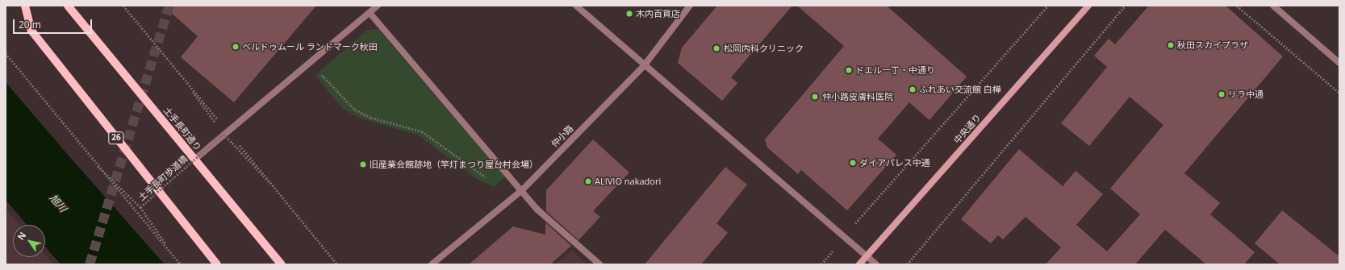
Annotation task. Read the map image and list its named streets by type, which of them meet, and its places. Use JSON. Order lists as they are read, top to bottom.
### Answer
{
  "streets": {
    "main road": ["土手長町通り", "26"],
    "street": ["中央通り", "仲小路"],
    "path": ["土手長町歩道橋"]
  },
  "water": ["旭川"],
  "places": [
    "木内百貨店",
    "秋田スカイプラザ",
    "ベルドゥムール ランドマーク秋田",
    "松岡内科クリニック",
    "ドエル一丁・中通り",
    "ふれあい交流館 白樺",
    "リラ中通",
    "仲小路皮膚科医院",
    "ダイアパレス中通",
    "旧産業会館跡地（竿灯まつり屋台村会場）",
    "ALIVIO nakadori"
  ],
  "scale_bar": "20 m",
  "north": "top left"
}
